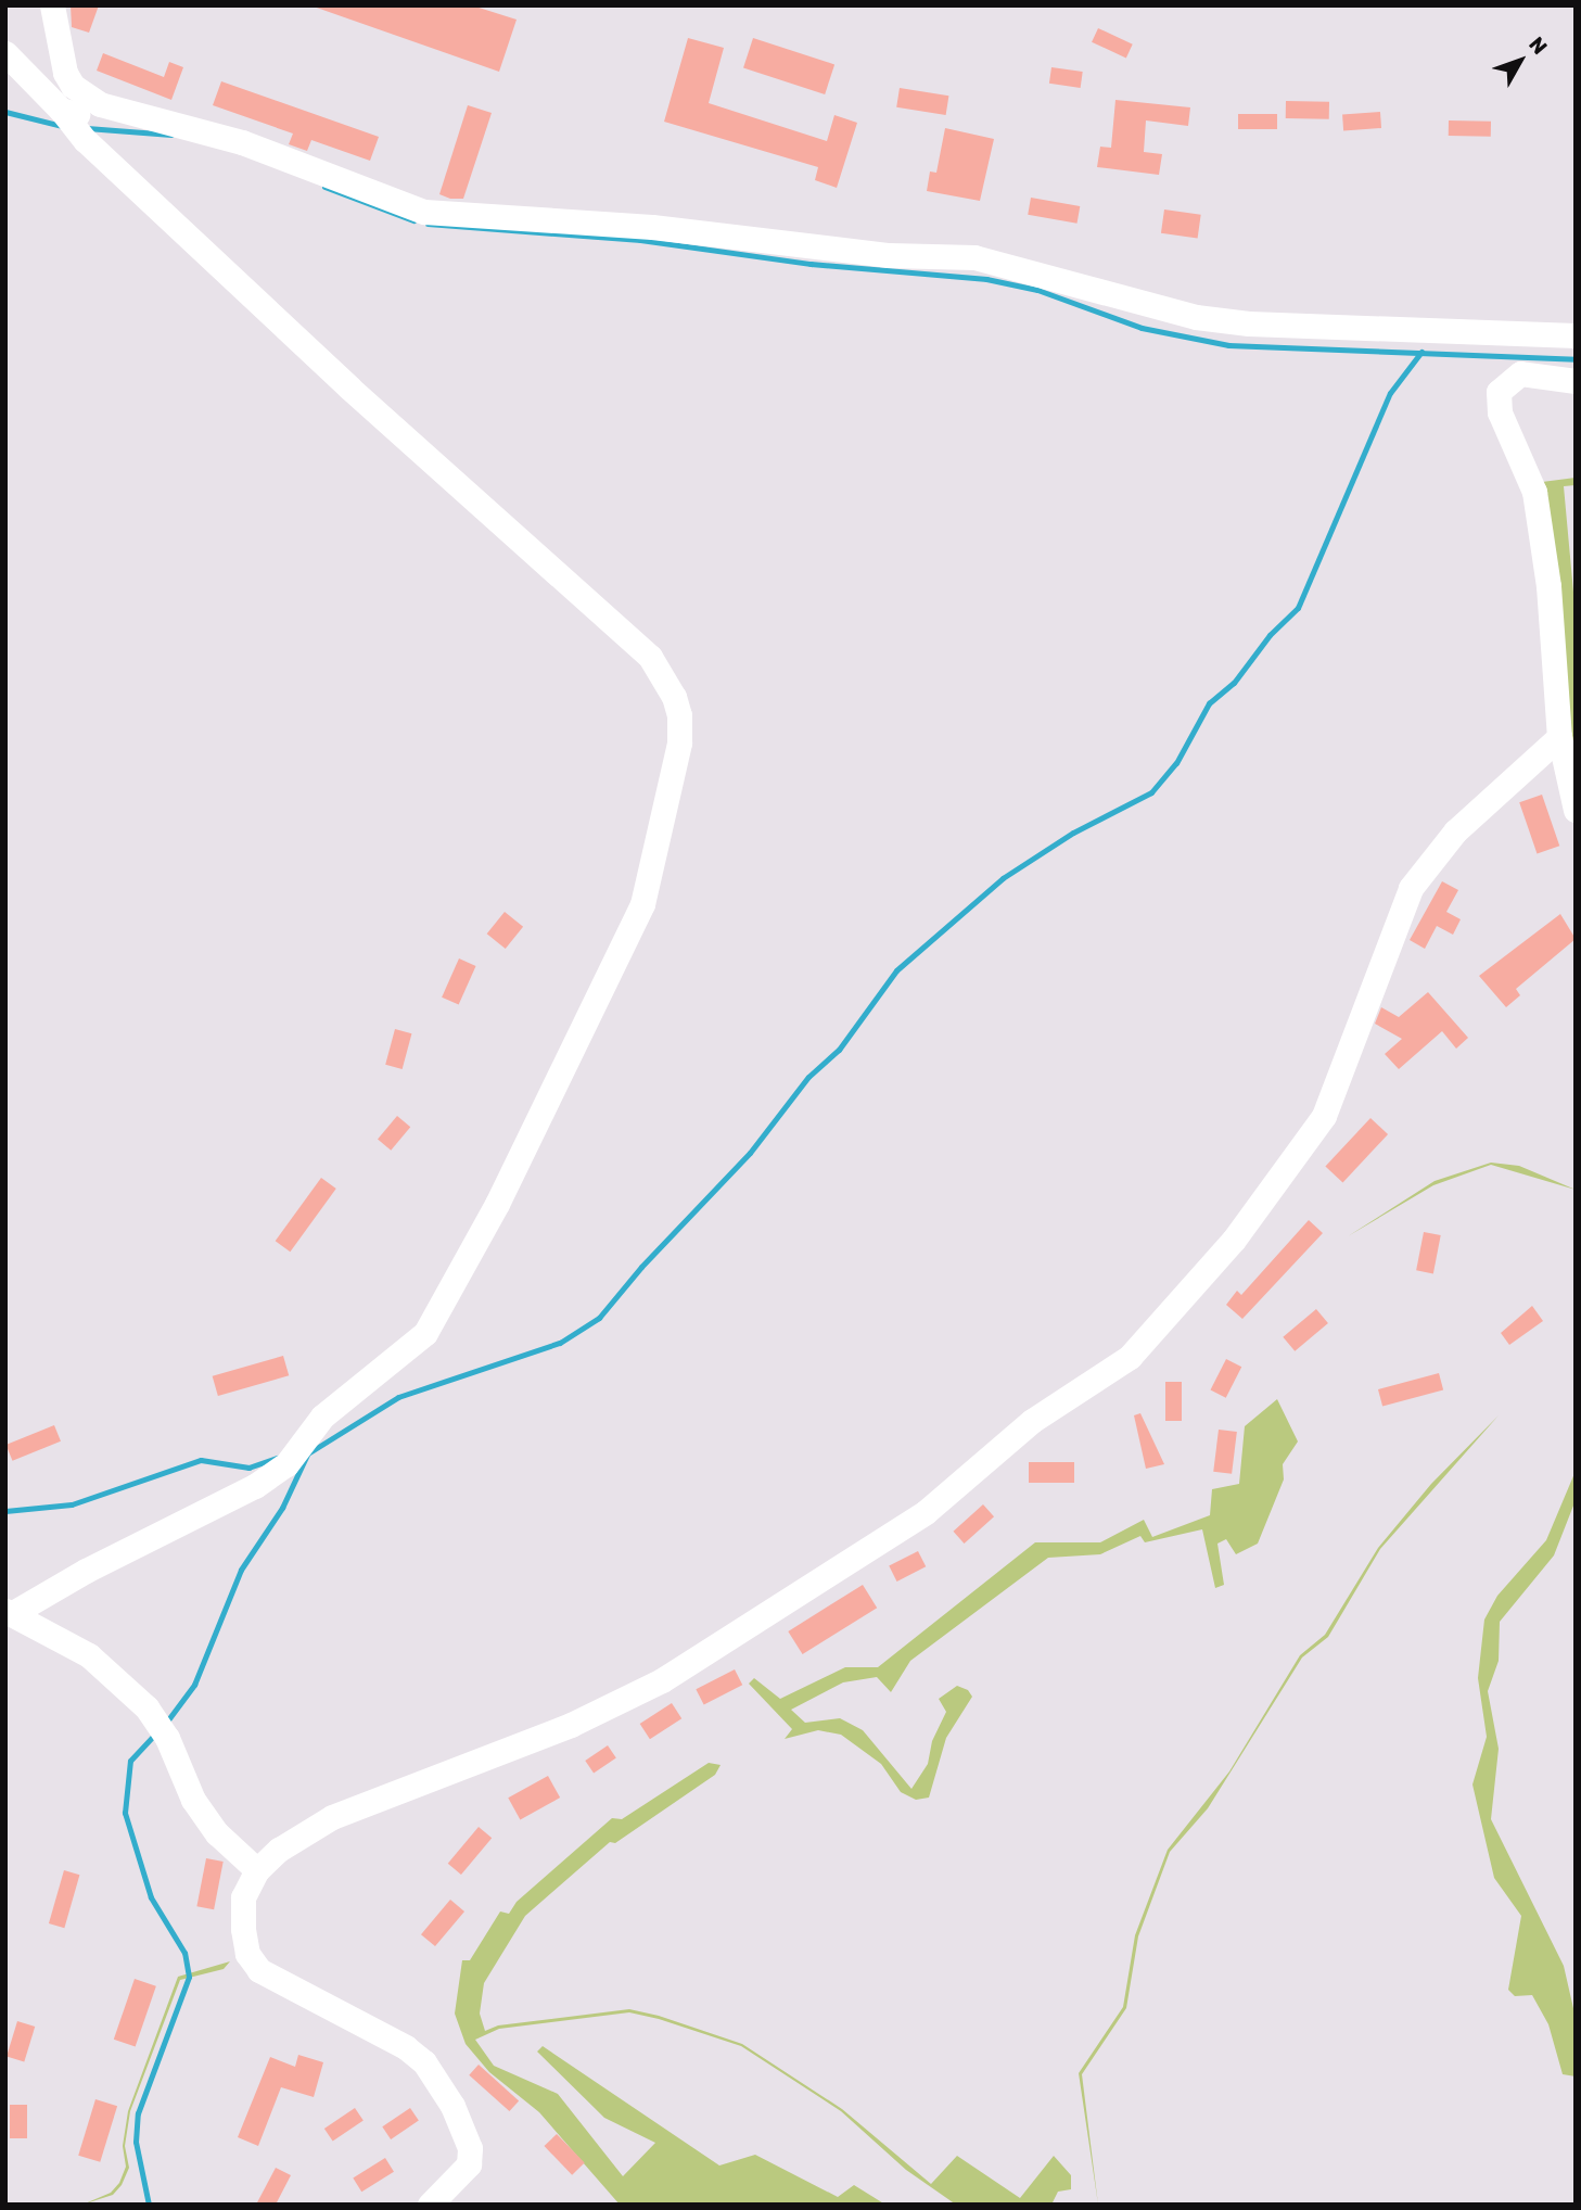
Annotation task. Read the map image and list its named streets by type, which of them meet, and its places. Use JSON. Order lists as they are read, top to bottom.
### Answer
{
  "north": "top right"
}
